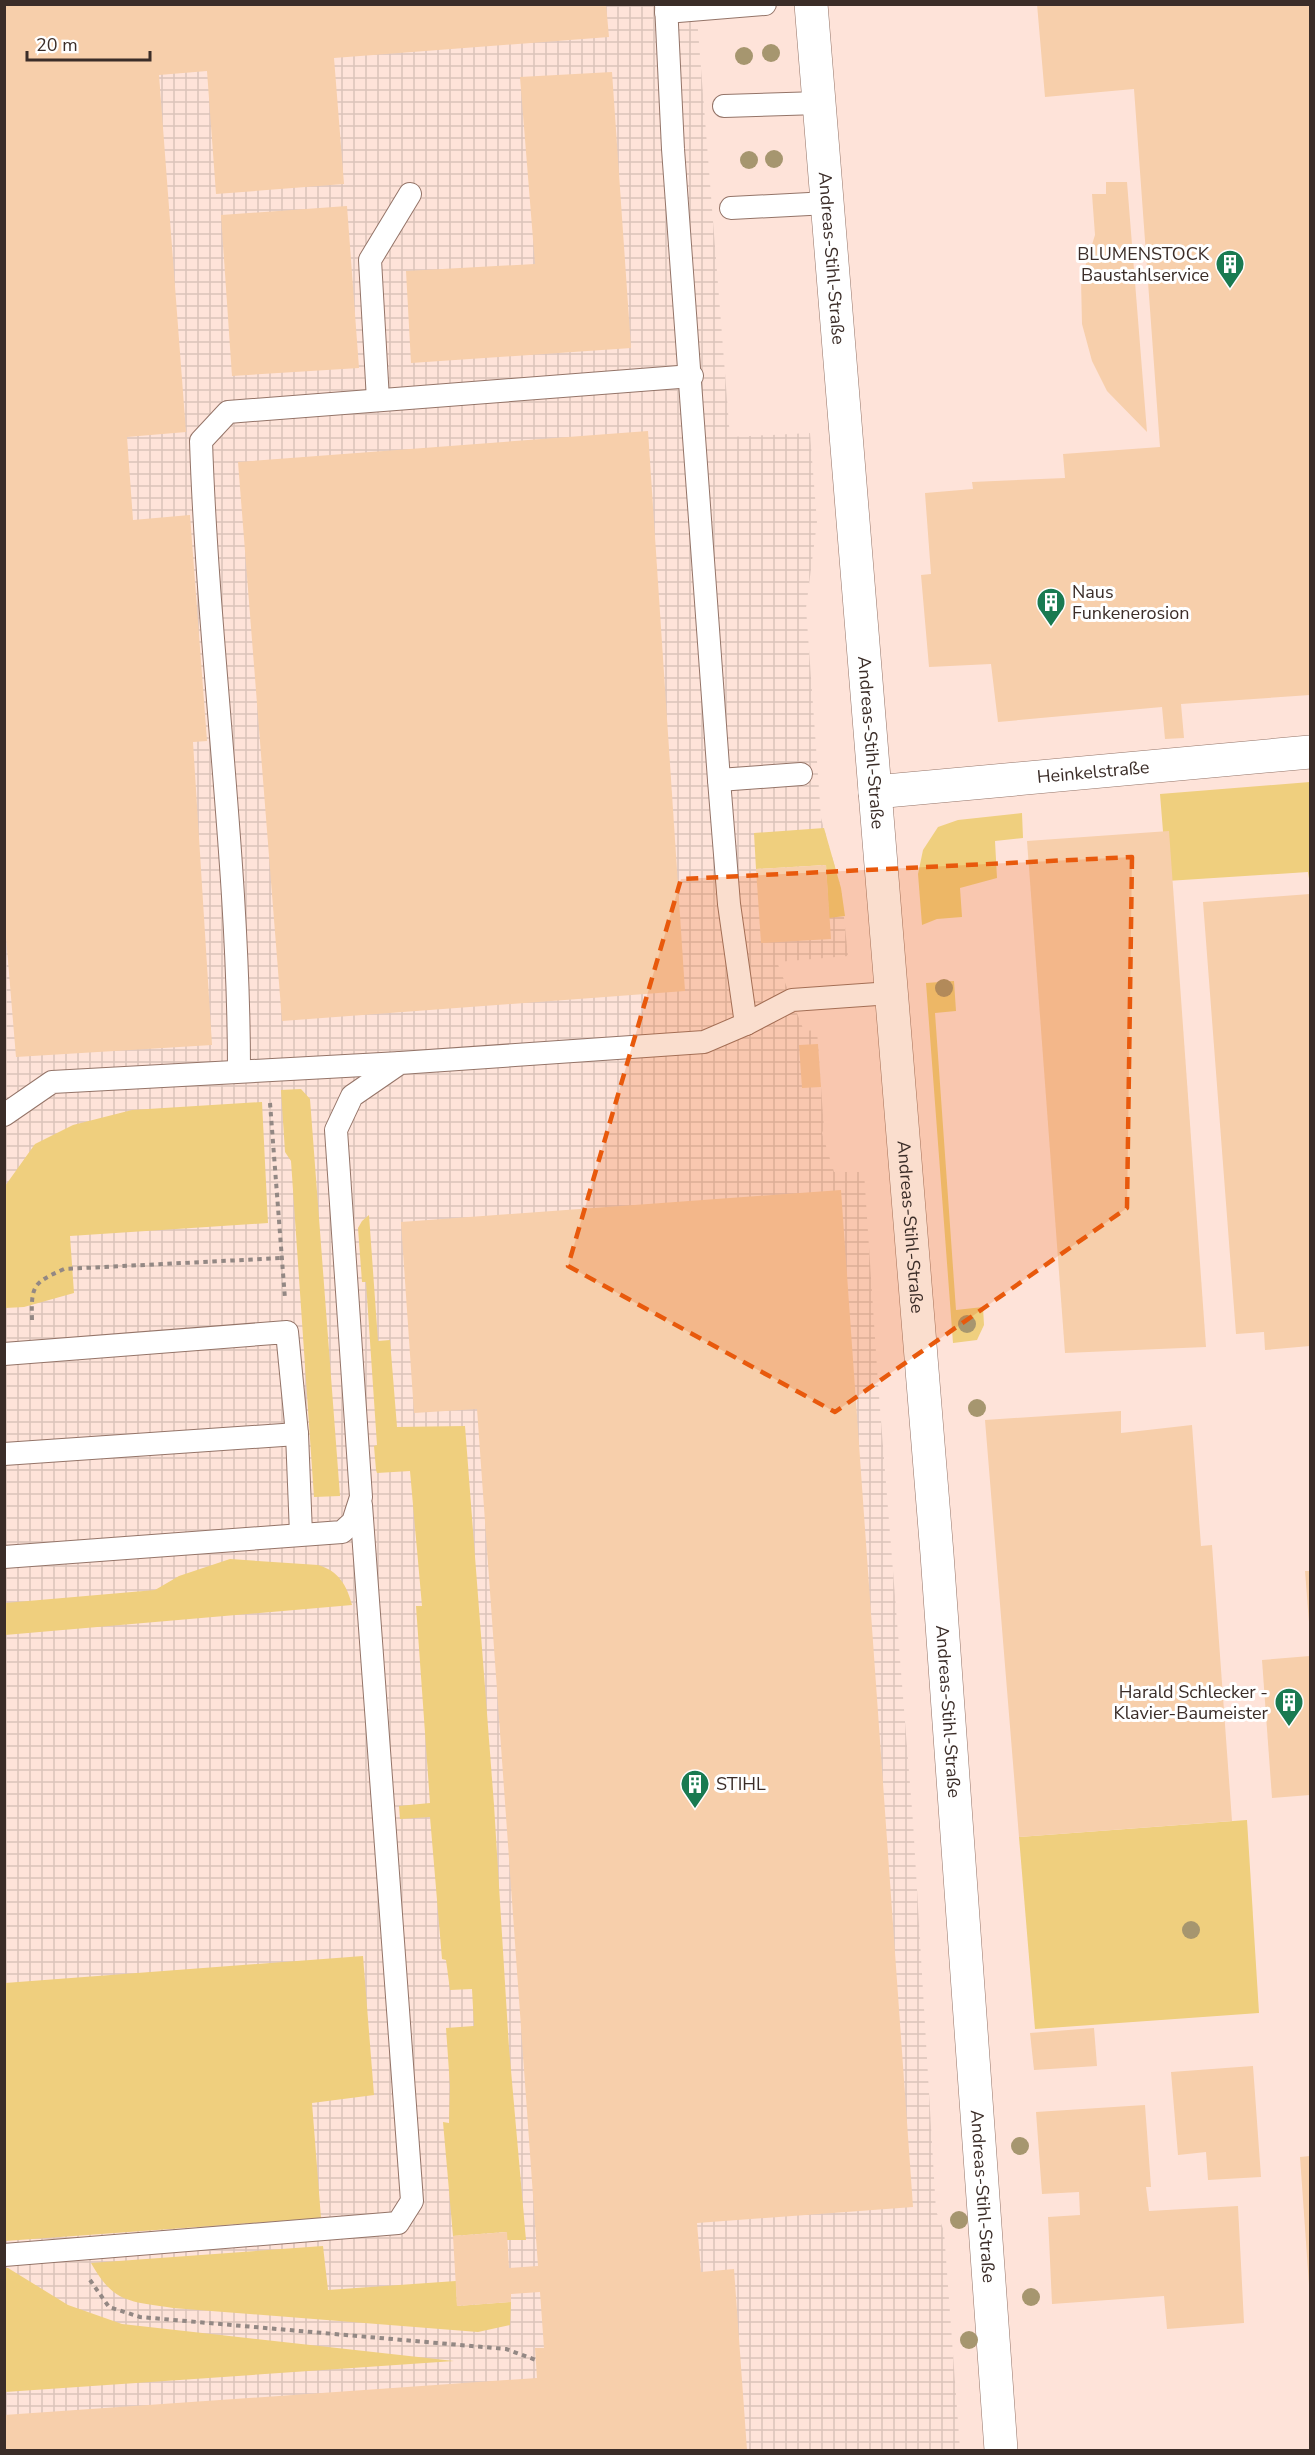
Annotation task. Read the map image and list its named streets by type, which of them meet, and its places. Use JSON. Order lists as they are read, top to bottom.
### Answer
{
  "streets": {
    "street": ["Andreas-Stihl-Straße", "Heinkelstraße"]
  },
  "crossings": [
    ["Andreas-Stihl-Straße", "Heinkelstraße"]
  ],
  "places": {
    "building": [
      "BLUMENSTOCK Baustahlservice",
      "Naus Funkenerosion",
      "Harald Schlecker - Klavier-Baumeister",
      "STIHL"
    ]
  },
  "scale_bar": "20 m"
}
